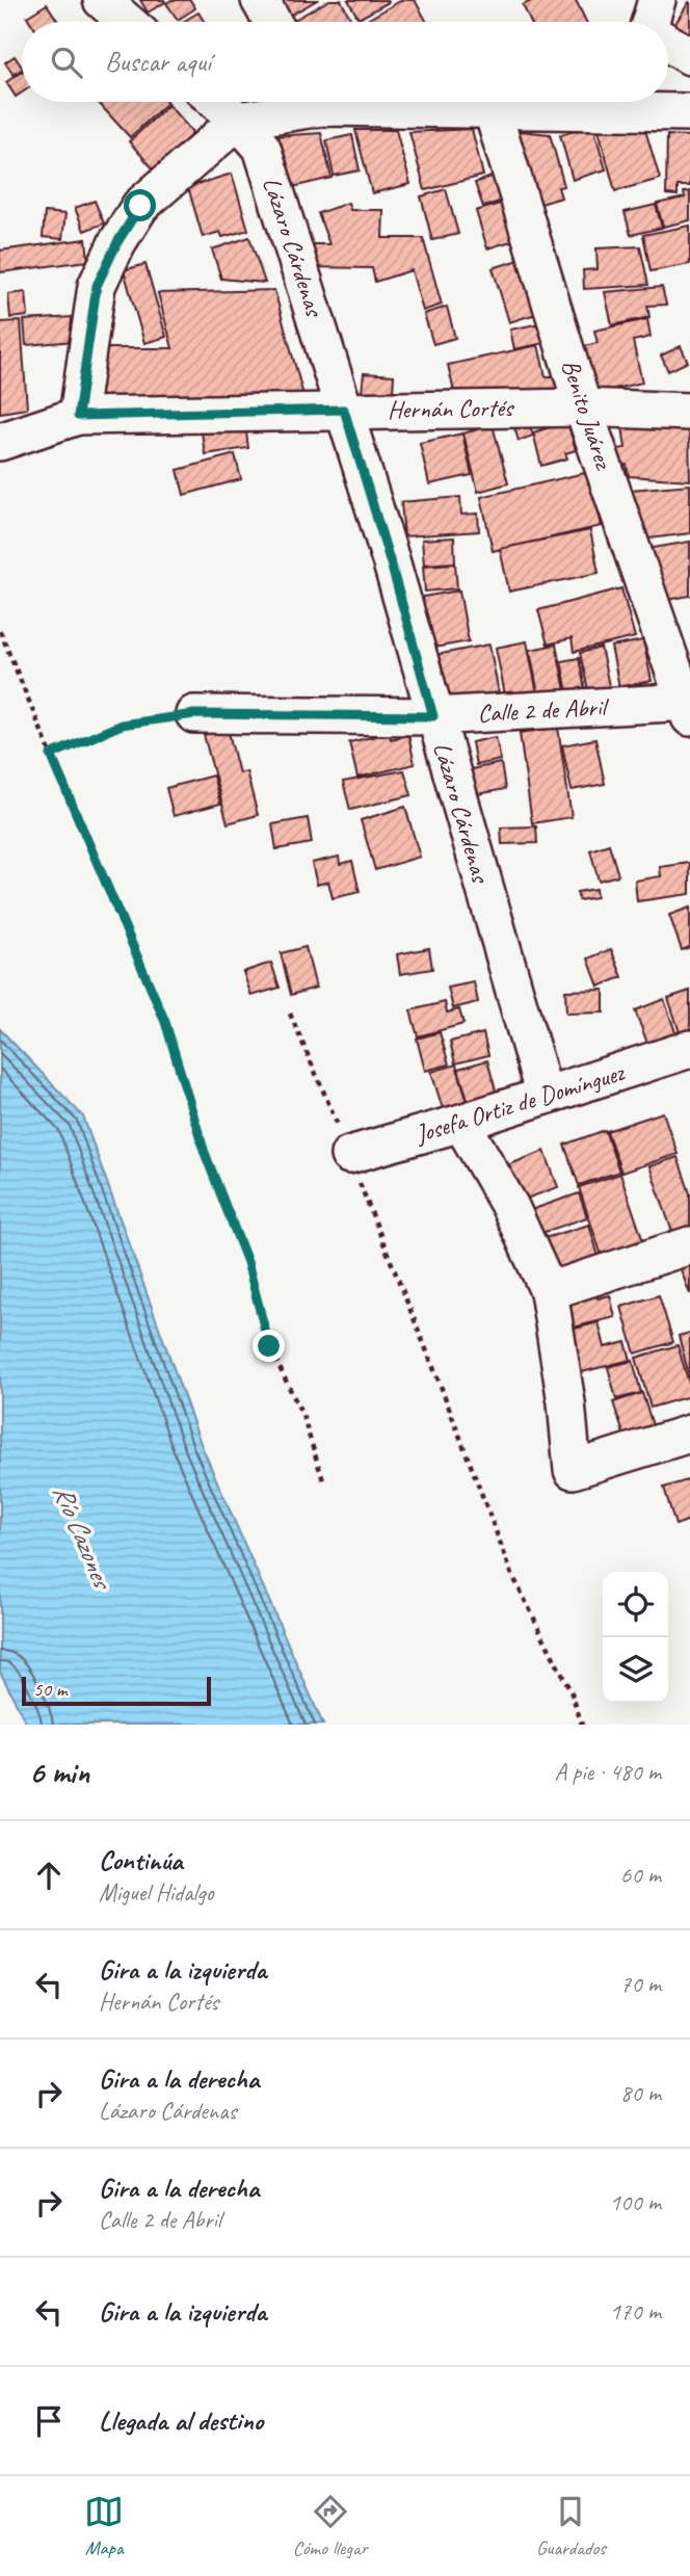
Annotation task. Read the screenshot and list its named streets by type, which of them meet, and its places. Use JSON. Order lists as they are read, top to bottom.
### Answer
{
  "streets": {
    "street": [
      "Lázaro Cárdenas",
      "Hernán Cortés",
      "Benito Juárez",
      "Calle 2 de Abril",
      "Josefa Ortiz de Domínguez"
    ]
  },
  "crossings": [
    ["Lázaro Cárdenas", "Hernán Cortés"],
    ["Lázaro Cárdenas", "Calle 2 de Abril"],
    ["Lázaro Cárdenas", "Josefa Ortiz de Domínguez"],
    ["Hernán Cortés", "Benito Juárez"],
    ["Benito Juárez", "Calle 2 de Abril"]
  ],
  "water": ["Río Cazones"],
  "scale_bar": "50 m",
  "page": {
    "search": "Buscar aquí",
    "scale": "50 m",
    "heading": ["6 min", "A pie · 480 m"],
    "list": [
      ["Continúa", "Miguel Hidalgo", "60 m"],
      ["Gira a la izquierda", "Hernán Cortés", "70 m"],
      ["Gira a la derecha", "Lázaro Cárdenas", "80 m"],
      ["Gira a la derecha", "Calle 2 de Abril", "100 m"],
      ["Gira a la izquierda", "170 m"],
      "Llegada al destino"
    ],
    "nav": ["Mapa", "Cómo llegar", "Guardados"]
  }
}
